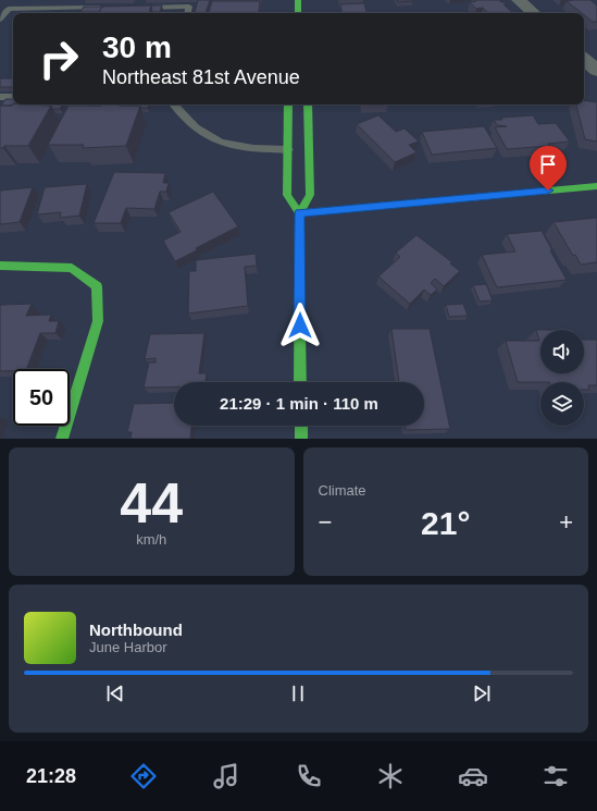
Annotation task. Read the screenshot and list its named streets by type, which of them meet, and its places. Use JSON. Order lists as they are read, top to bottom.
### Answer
{
  "page": {
    "turn": ["30 m", "Northeast 81st Avenue"],
    "limit": "50",
    "trip": "21:29 · 1 min · 110 m",
    "tile": [
      ["44", "km/h"],
      "Climate"
    ],
    "heat": ["−", "21°", "+"],
    "song": ["Northbound", "June Harbor"],
    "tabs": "21:28"
  }
}
